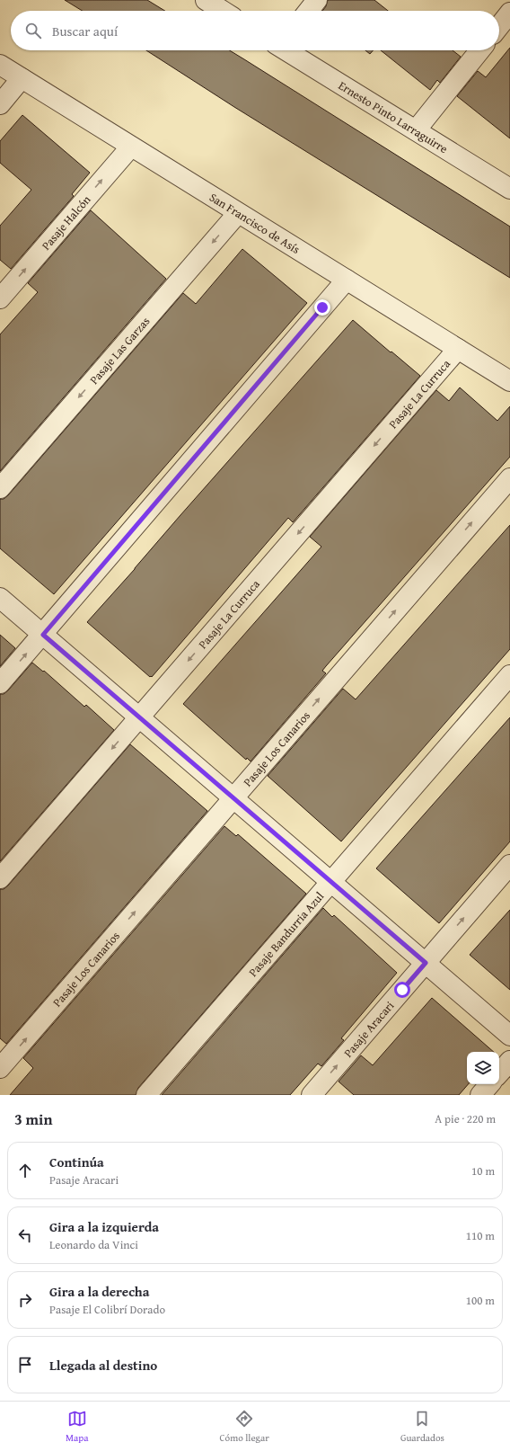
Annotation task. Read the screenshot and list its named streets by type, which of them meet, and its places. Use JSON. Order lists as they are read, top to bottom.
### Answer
{
  "streets": {
    "street": [
      "Ernesto Pinto Larraguirre",
      "Pasaje Halcón",
      "San Francisco de Asís",
      "Pasaje Las Garzas",
      "Pasaje La Curruca",
      "Pasaje Los Canarios",
      "Pasaje Bandurria Azul",
      "Pasaje Aracari"
    ]
  },
  "crossings": [
    ["Pasaje Halcón", "San Francisco de Asís"],
    ["San Francisco de Asís", "Pasaje Las Garzas"],
    ["San Francisco de Asís", "Pasaje La Curruca"]
  ],
  "one_way": ["Pasaje Halcón", "Pasaje Los Canarios", "Pasaje Aracari"],
  "page": {
    "search": "Buscar aquí",
    "heading": ["3 min", "A pie · 220 m"],
    "list": [
      ["Continúa", "Pasaje Aracari", "10 m"],
      ["Gira a la izquierda", "Leonardo da Vinci", "110 m"],
      ["Gira a la derecha", "Pasaje El Colibrí Dorado", "100 m"],
      "Llegada al destino"
    ],
    "nav": ["Mapa", "Cómo llegar", "Guardados"]
  }
}
